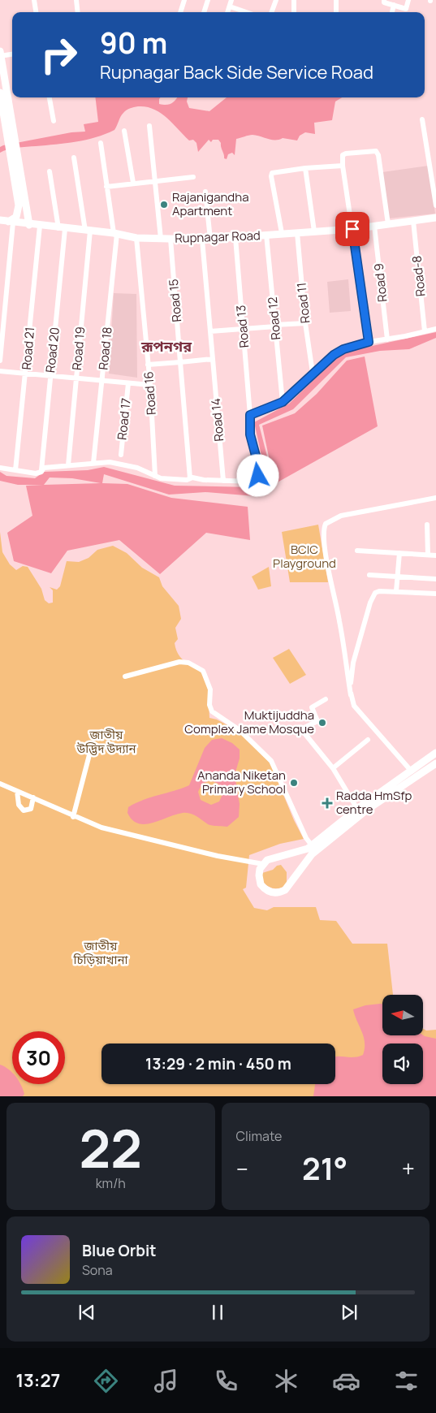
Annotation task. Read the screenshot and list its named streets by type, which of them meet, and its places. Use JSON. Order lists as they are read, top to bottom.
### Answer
{
  "streets": {
    "street": [
      "Rupnagar Road",
      "Road-8",
      "Road 9",
      "Road 15",
      "Road 11",
      "Road 12",
      "Road 13",
      "Road 21",
      "Road 19",
      "Road 18",
      "Road 20",
      "Road 16",
      "Road 17",
      "Road 14"
    ]
  },
  "crossings": [
    ["Rupnagar Road", "Road-8"],
    ["Rupnagar Road", "Road 9"],
    ["Rupnagar Road", "Road 15"],
    ["Rupnagar Road", "Road 11"],
    ["Rupnagar Road", "Road 12"],
    ["Rupnagar Road", "Road 13"],
    ["Rupnagar Road", "Road 21"],
    ["Rupnagar Road", "Road 19"],
    ["Rupnagar Road", "Road 18"],
    ["Rupnagar Road", "Road 20"],
    ["Rupnagar Road", "Road 16"],
    ["Road 13", "Road 14"]
  ],
  "districts": ["রূপনগর"],
  "parks": ["BCIC Playground", "জাতীয় উদ্ভিদ উদ্যান", "জাতীয় চিড়িয়াখানা"],
  "places": {
    "other": ["Rajanigandha Apartment", "Muktijuddha Complex Jame Mosque", "Ananda Niketan Primary School"],
    "health": ["Radda HmSfp centre"]
  },
  "north": "left",
  "page": {
    "turn": ["90 m", "Rupnagar Back Side Service Road"],
    "limit": "30",
    "trip": "13:29 · 2 min · 450 m",
    "tile": [
      ["22", "km/h"],
      "Climate"
    ],
    "heat": ["−", "21°", "+"],
    "song": ["Blue Orbit", "Sona"],
    "tabs": "13:27"
  }
}
